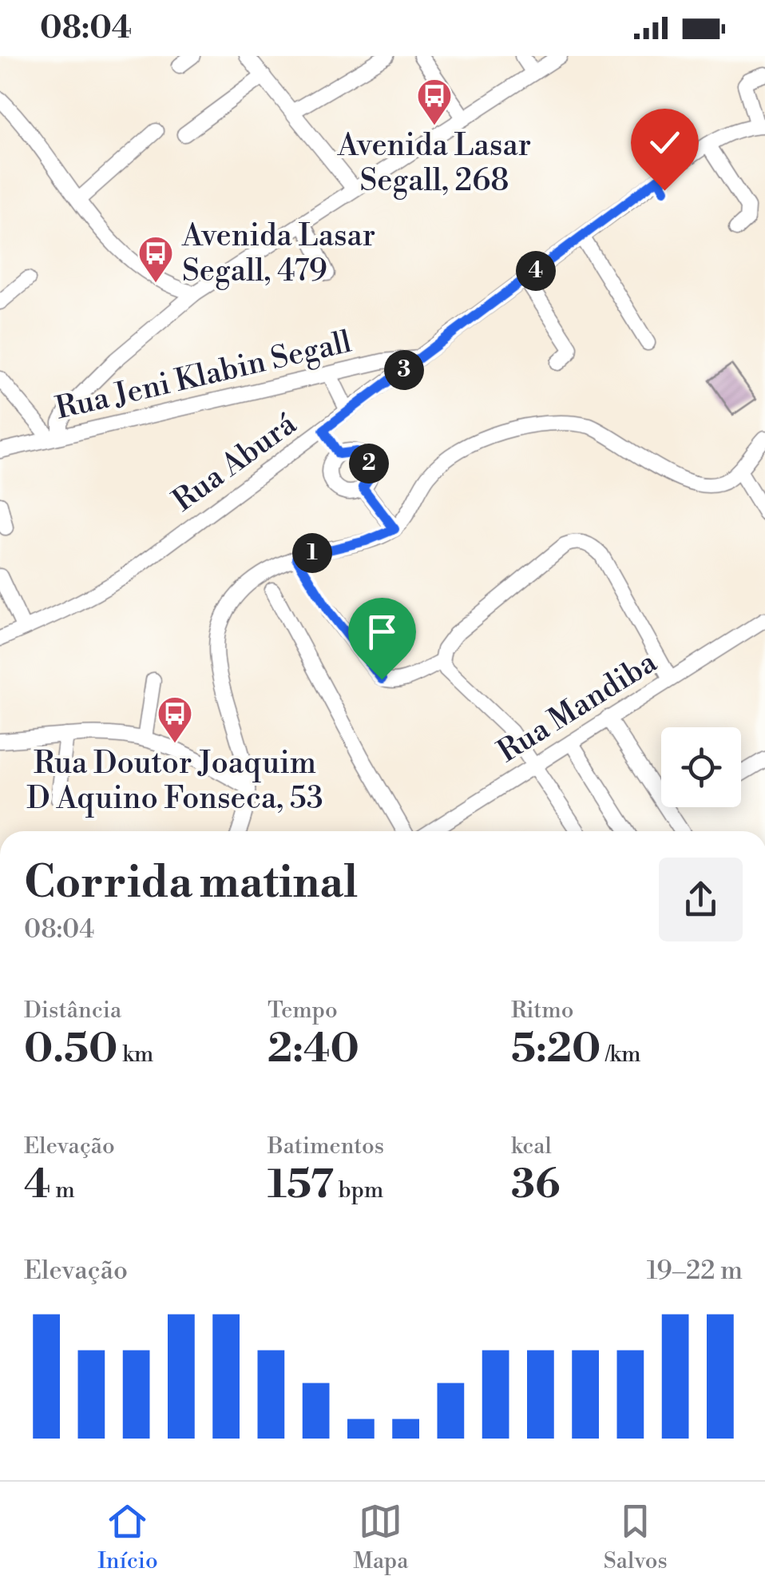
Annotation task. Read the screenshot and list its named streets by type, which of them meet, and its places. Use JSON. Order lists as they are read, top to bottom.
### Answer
{
  "streets": {
    "street": ["Rua Jeni Klabin Segall", "Rua Aburá", "Rua Mandiba"]
  },
  "crossings": [
    ["Rua Jeni Klabin Segall", "Rua Aburá"]
  ],
  "places": {
    "bus stop": ["Avenida Lasar Segall, 268", "Avenida Lasar Segall, 479", "Rua Doutor Joaquim D Aquino Fonseca, 53"]
  },
  "page": {
    "status": "08:04",
    "pins": [
      "4",
      "3",
      "2",
      "1"
    ],
    "heading": ["Corrida matinal", "08:04"],
    "stats": [
      ["Distância", "0.50 km"],
      ["Tempo", "2:40"],
      ["Ritmo", "5:20 /km"],
      ["Elevação", "4 m"],
      ["Batimentos", "157 bpm"],
      ["kcal", "36"]
    ],
    "chart": ["Elevação", "19–22 m"],
    "tabs": ["Início", "Mapa", "Salvos"]
  }
}
